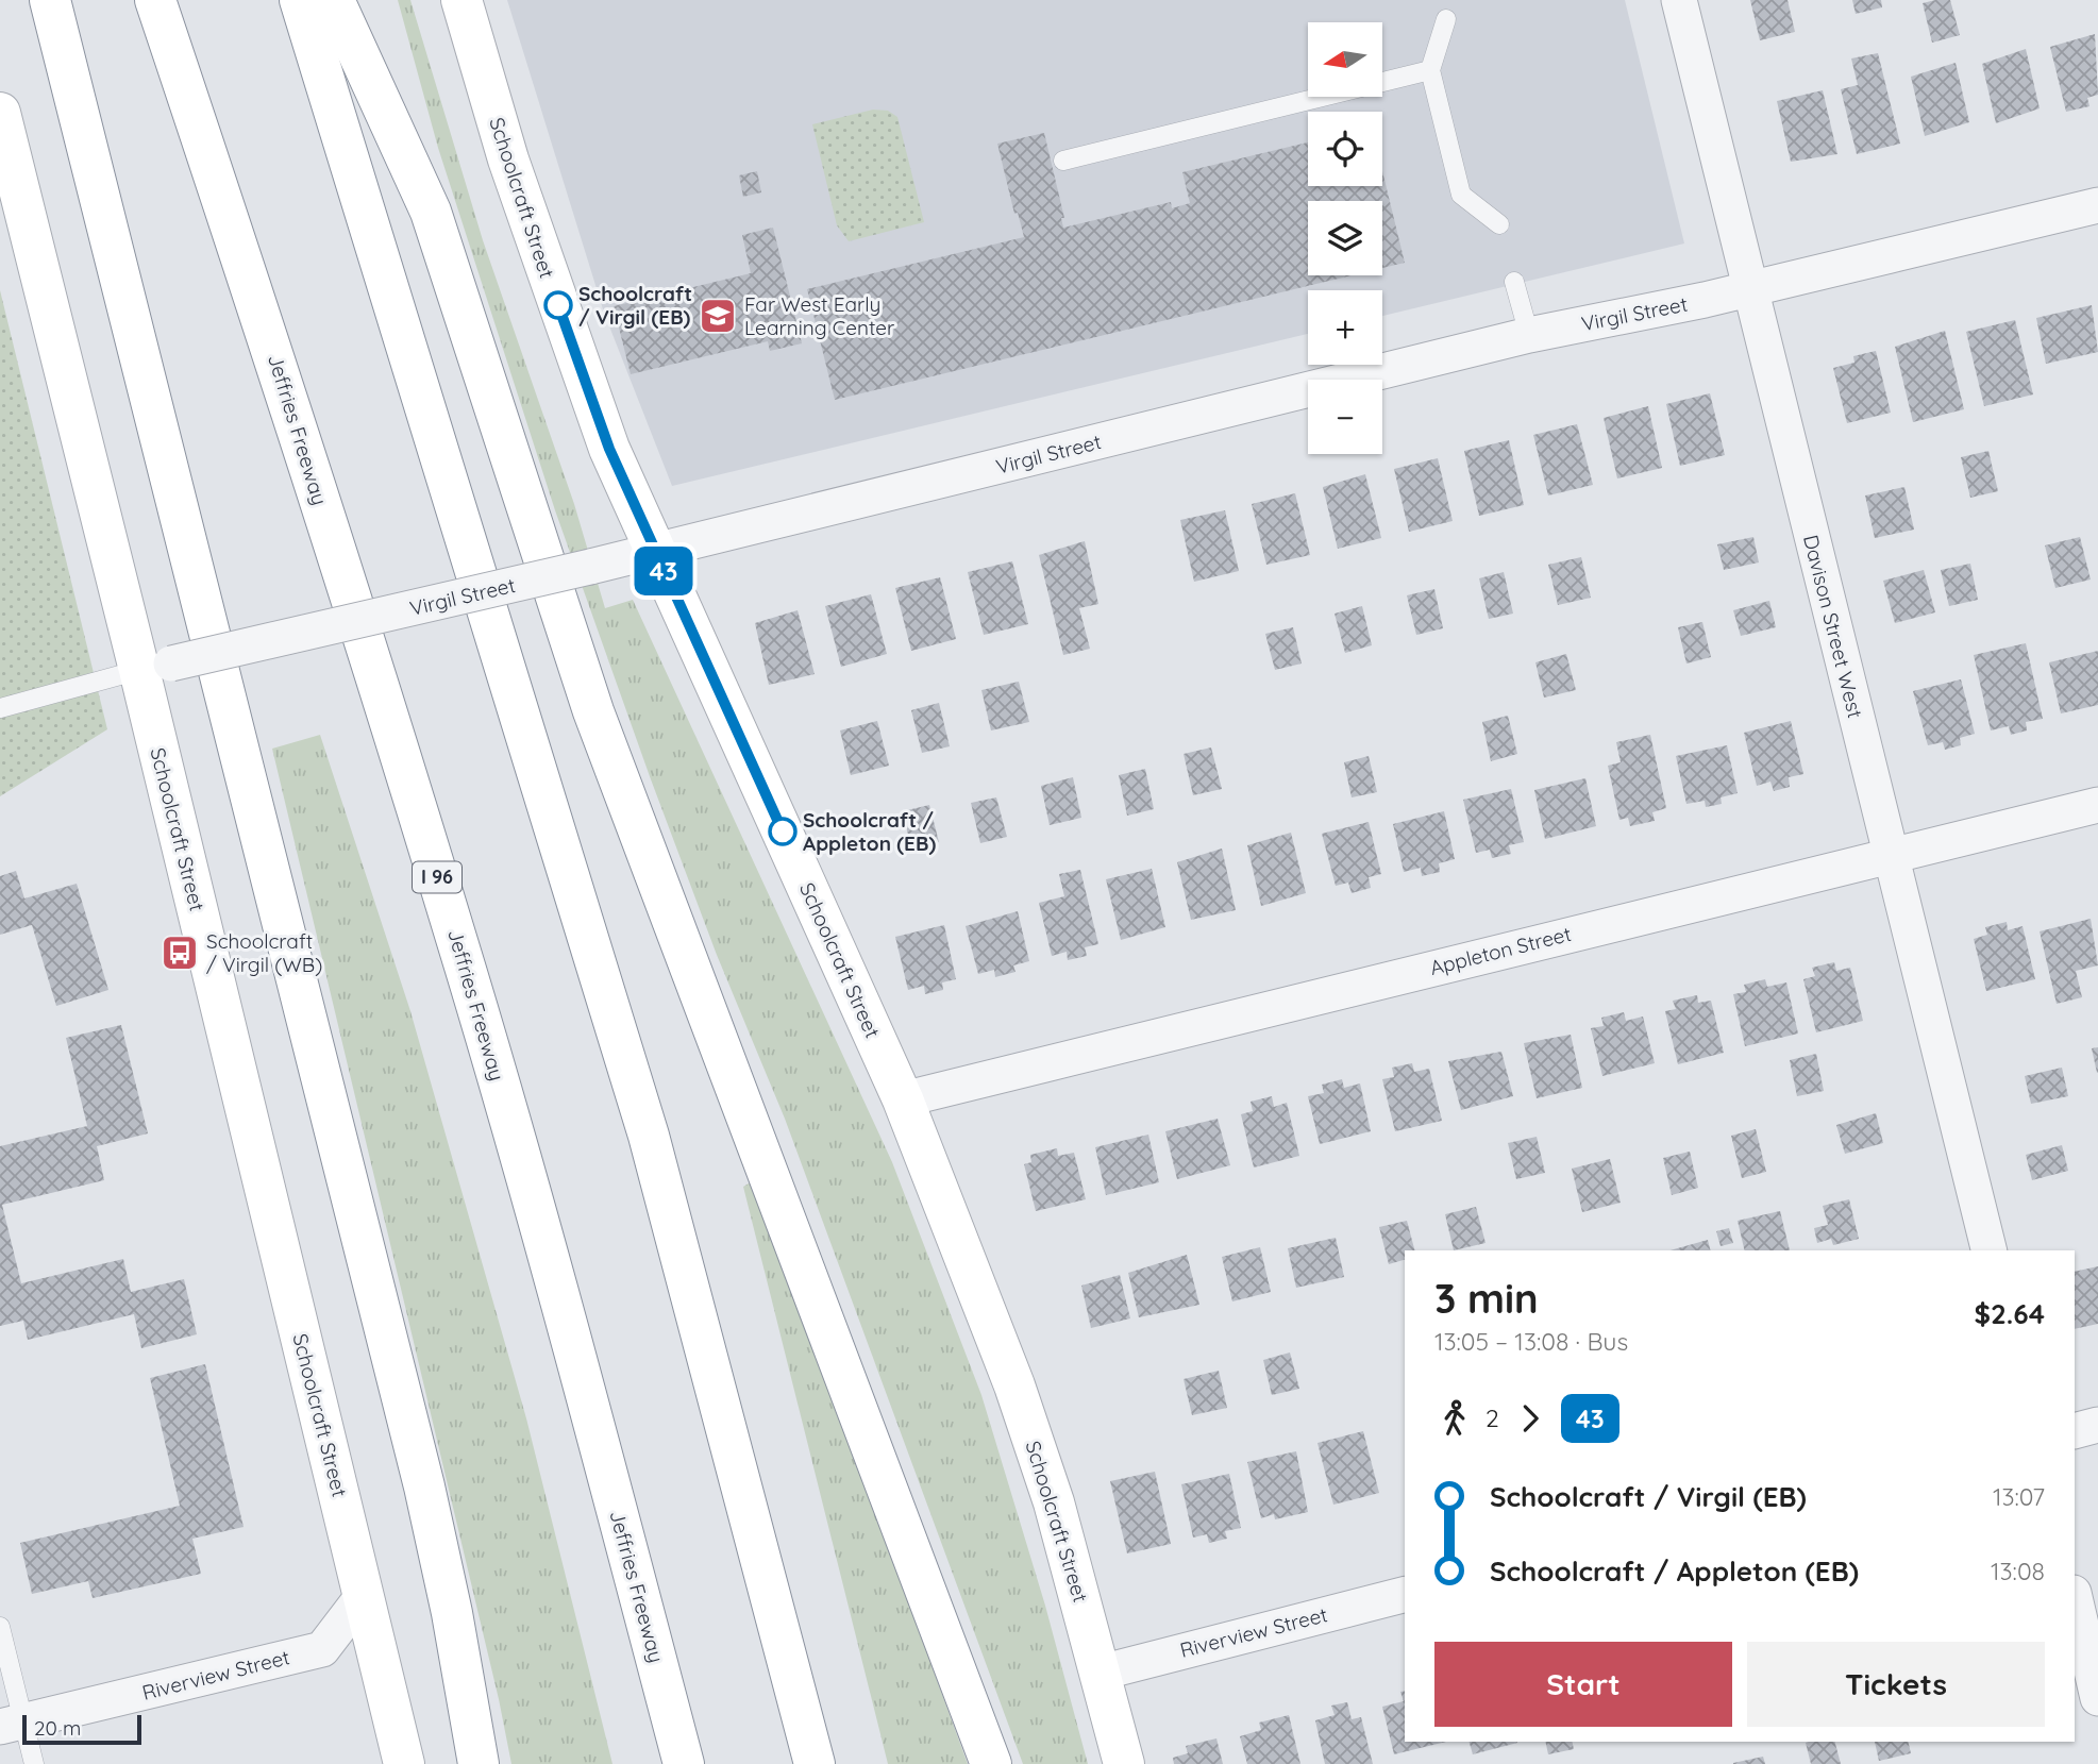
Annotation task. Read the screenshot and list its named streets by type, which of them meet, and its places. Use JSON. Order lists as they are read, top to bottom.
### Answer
{
  "streets": {
    "main road": ["Schoolcraft Street", "Jeffries Freeway", "I 96"],
    "street": [
      "Virgil Street",
      "Davison Street West",
      "Appleton Street",
      "Riverview Street"
    ]
  },
  "crossings": [
    ["Schoolcraft Street", "Virgil Street"],
    ["Schoolcraft Street", "Appleton Street"],
    ["Schoolcraft Street", "Riverview Street"],
    ["Virgil Street", "Davison Street West"],
    ["Davison Street West", "Appleton Street"]
  ],
  "places": {
    "other": ["Schoolcraft / Virgil (EB)", "Schoolcraft / Appleton (EB)"],
    "school or university": ["Far West Early Learning Center"],
    "bus stop": ["Schoolcraft / Virgil (WB)"]
  },
  "lines": ["bus line 43"],
  "scale_bar": "20 m",
  "north": "left",
  "page": {
    "on_map": "43",
    "map_buttons": ["+", "−"],
    "heading": ["3 min", "13:05 – 13:08 · Bus", "$2.64"],
    "legs": ["2", "43"],
    "list": [
      {
        "name": "Schoolcraft / Virgil (EB)",
        "value": "13:07"
      },
      {
        "name": "Schoolcraft / Appleton (EB)",
        "value": "13:08"
      }
    ],
    "buttons": ["Start", "Tickets"],
    "scale": "20 m"
  }
}
